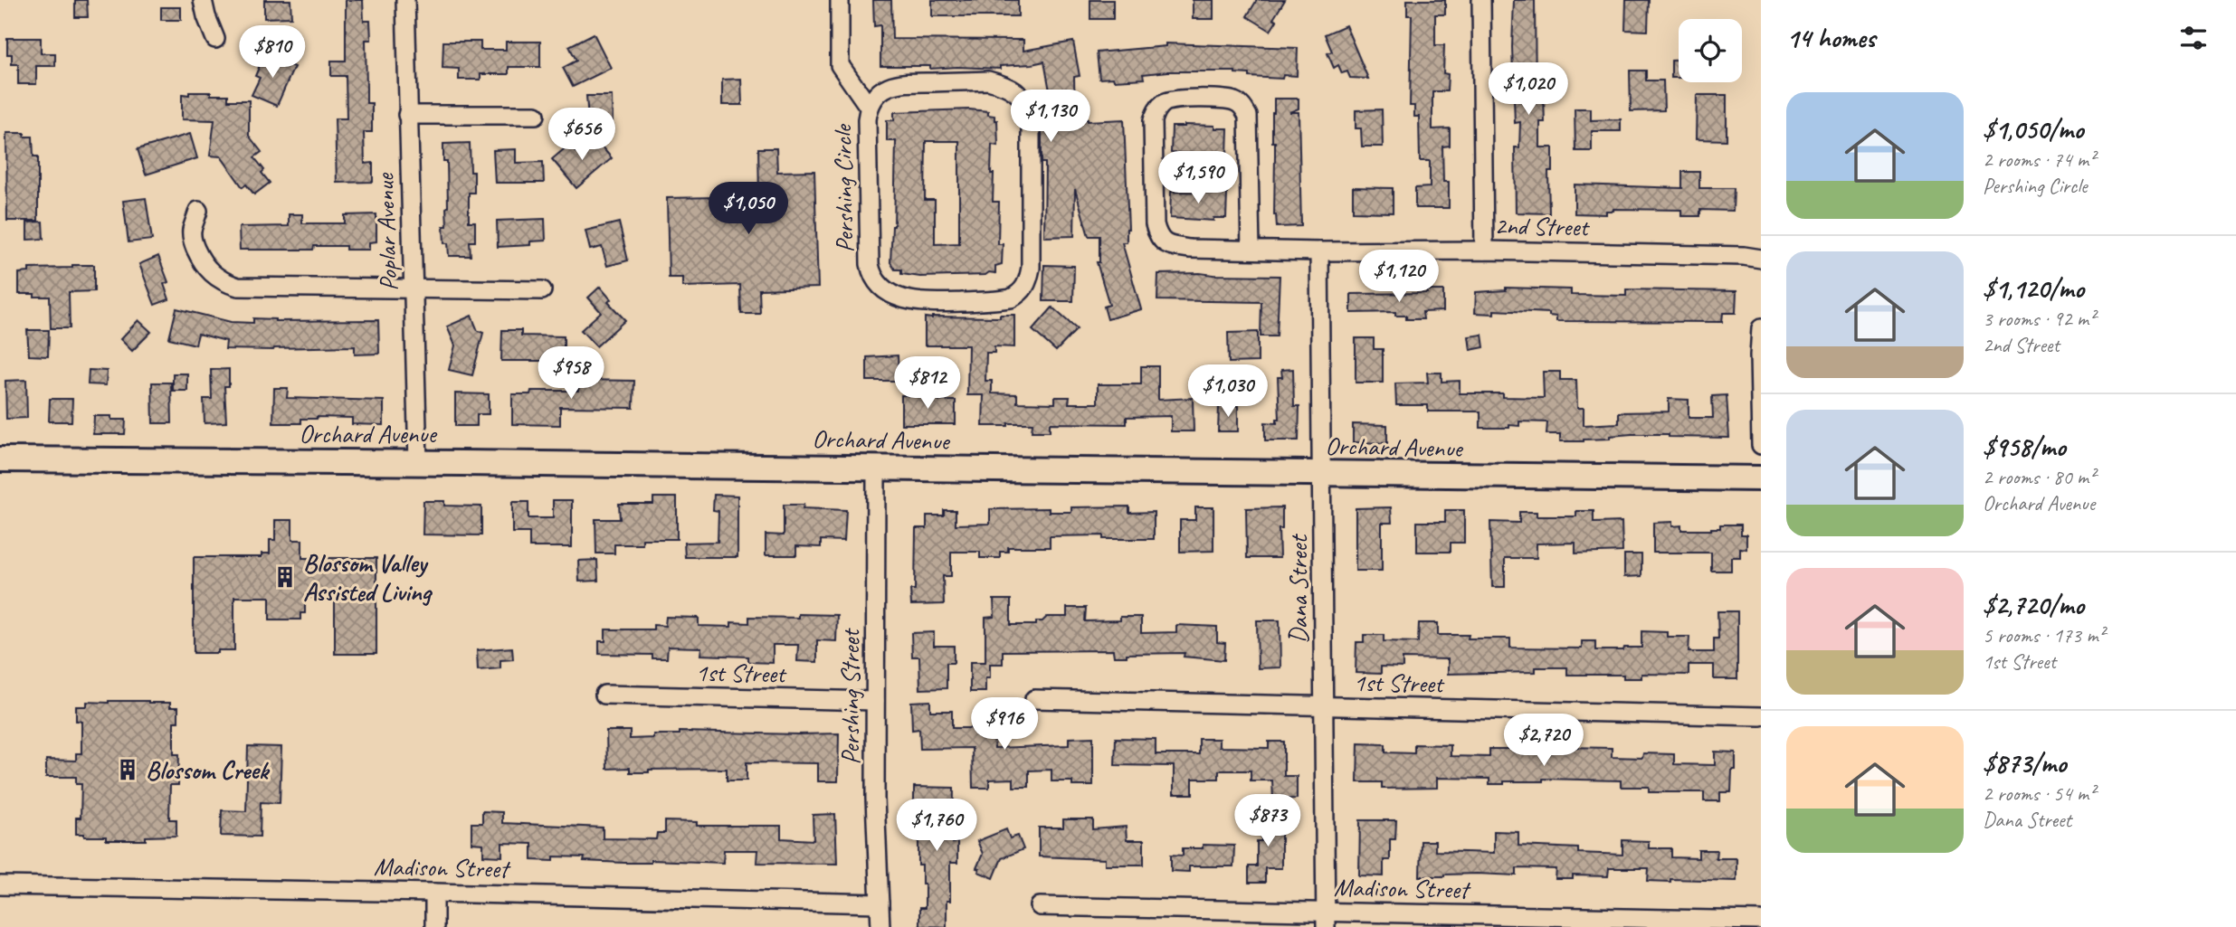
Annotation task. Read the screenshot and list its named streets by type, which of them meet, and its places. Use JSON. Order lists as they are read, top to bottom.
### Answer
{
  "streets": {
    "street": [
      "Pershing Circle",
      "2nd Street",
      "Poplar Avenue",
      "Orchard Avenue",
      "Dana Street",
      "1st Street",
      "Pershing Street",
      "Madison Street"
    ]
  },
  "crossings": [
    ["2nd Street", "Dana Street"],
    ["Poplar Avenue", "Orchard Avenue"],
    ["Orchard Avenue", "Dana Street"],
    ["Orchard Avenue", "Pershing Street"],
    ["Dana Street", "1st Street"],
    ["Dana Street", "Madison Street"],
    ["1st Street", "Pershing Street"],
    ["Pershing Street", "Madison Street"]
  ],
  "places": {
    "building": ["Blossom Valley Assisted Living", "Blossom Creek"]
  },
  "page": {
    "heading": "14 homes",
    "price": [
      "$810",
      "$1,020",
      "$1,130",
      "$656",
      "$1,590",
      "$1,050",
      "$1,120",
      "$958",
      "$812",
      "$1,030",
      "$916",
      "$2,720",
      "$873",
      "$1,760"
    ],
    "list": [
      {
        "name": "$1,050/mo",
        "note": "2 rooms · 74 m² · Pershing Circle"
      },
      {
        "name": "$1,120/mo",
        "note": "3 rooms · 92 m² · 2nd Street"
      },
      {
        "name": "$958/mo",
        "note": "2 rooms · 80 m² · Orchard Avenue"
      },
      {
        "name": "$2,720/mo",
        "note": "5 rooms · 173 m² · 1st Street"
      },
      {
        "name": "$873/mo",
        "note": "2 rooms · 54 m² · Dana Street"
      }
    ]
  }
}
